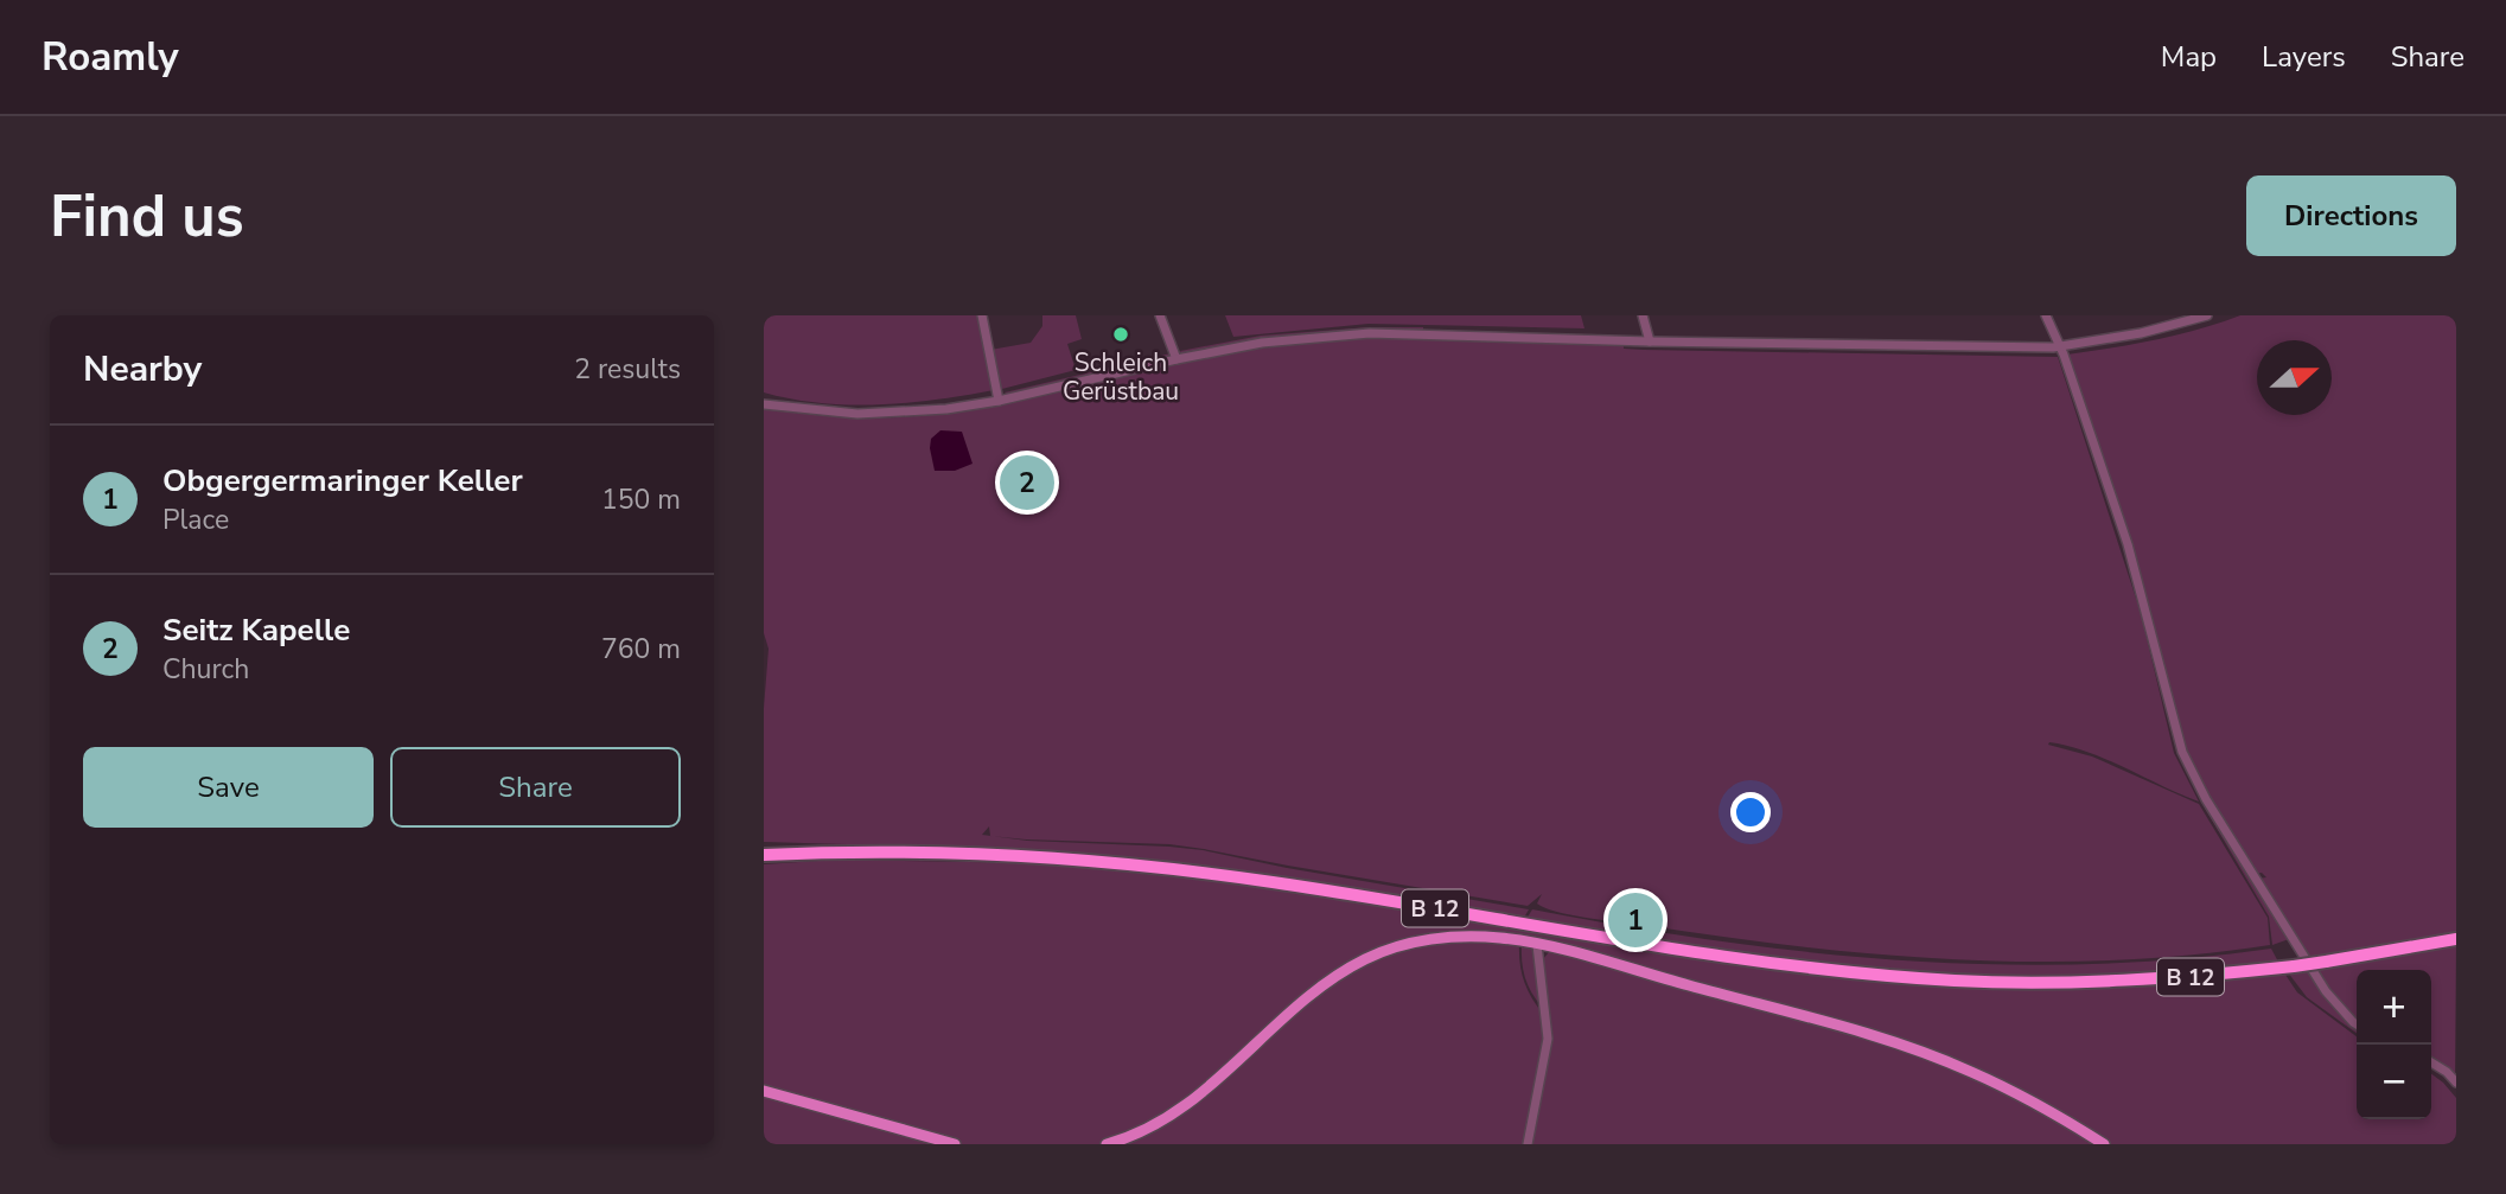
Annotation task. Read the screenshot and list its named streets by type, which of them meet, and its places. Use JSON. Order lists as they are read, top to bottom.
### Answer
{
  "streets": {
    "highway": ["B 12"]
  },
  "places": ["Schleich Gerüstbau"],
  "north": "right",
  "page": {
    "header": "Roamly",
    "nav": ["Map", "Layers", "Share"],
    "buttons": [
      "Directions",
      ["Save", "Share"]
    ],
    "title": "Find us",
    "heading": ["Nearby", "2 results"],
    "list": [
      {
        "mark": "1",
        "name": "Obgergermaringer Keller",
        "note": "Place",
        "value": "150 m"
      },
      {
        "mark": "2",
        "name": "Seitz Kapelle",
        "note": "Church",
        "value": "760 m"
      }
    ],
    "pins": ["2", "1"],
    "map_buttons": ["+", "−"]
  }
}
